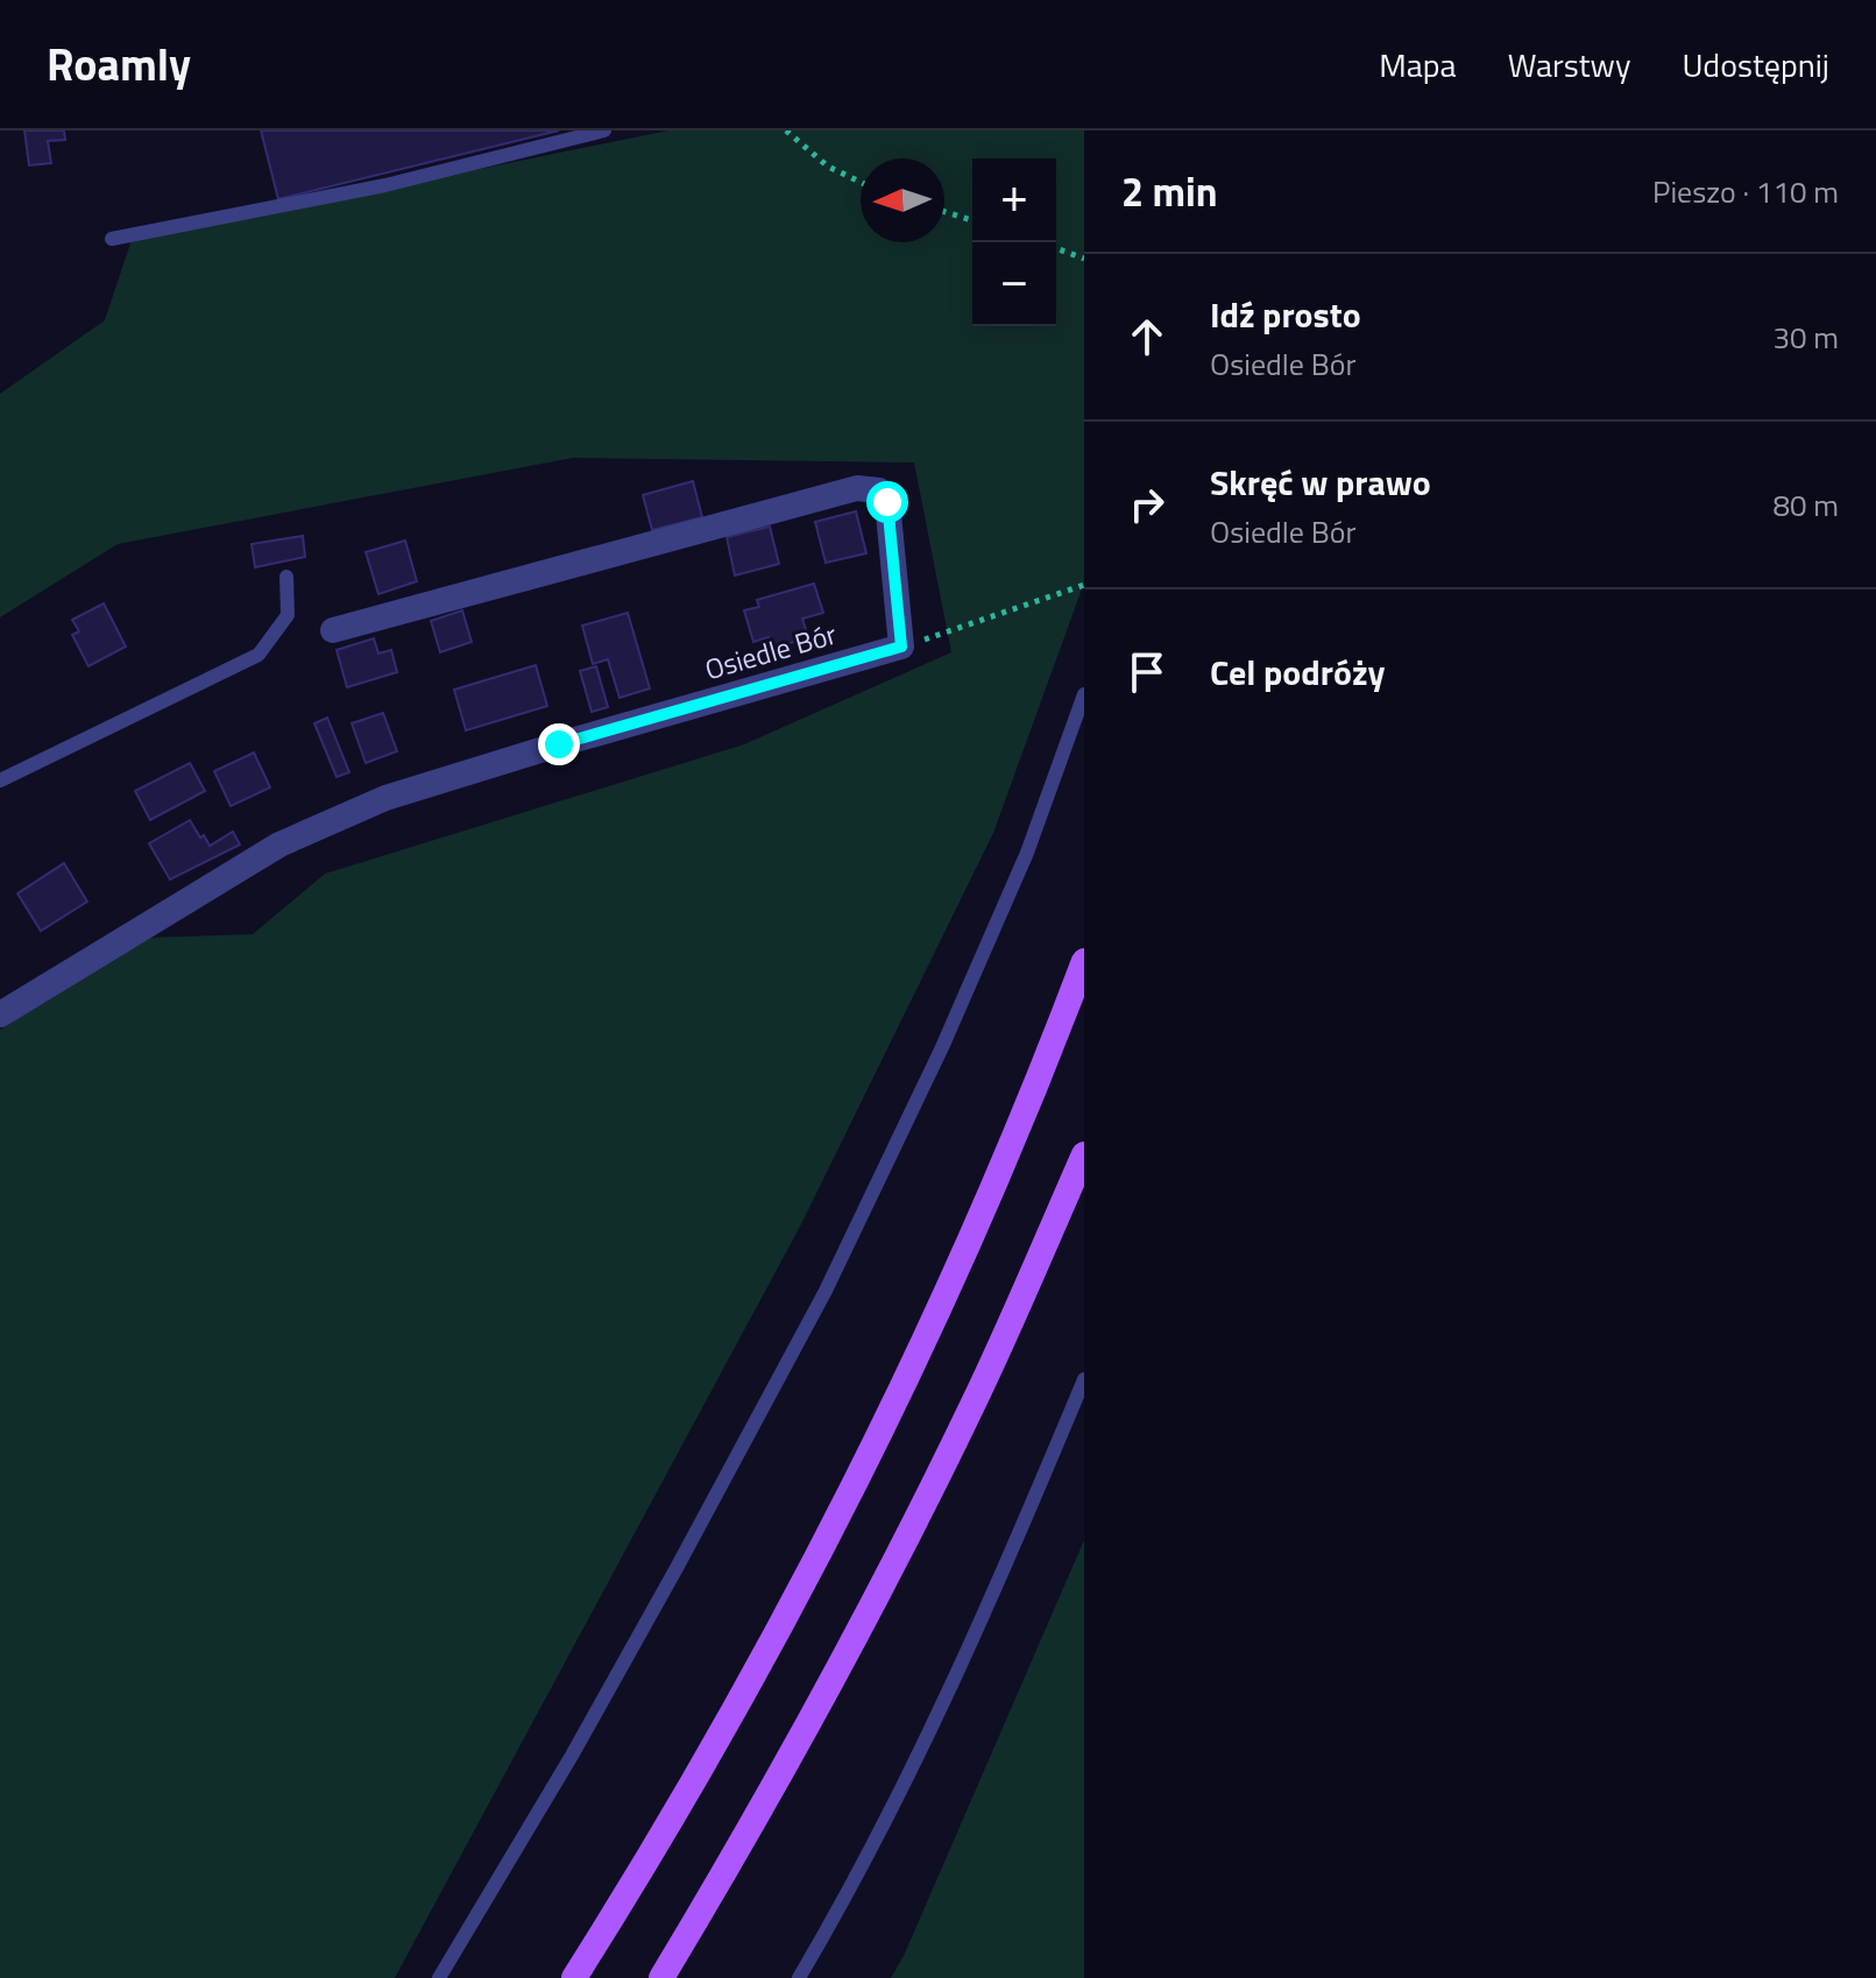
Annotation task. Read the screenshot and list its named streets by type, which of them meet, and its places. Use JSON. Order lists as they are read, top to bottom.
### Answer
{
  "streets": {
    "street": ["Osiedle Bór"]
  },
  "north": "left",
  "page": {
    "header": "Roamly",
    "nav": ["Mapa", "Warstwy", "Udostępnij"],
    "heading": ["2 min", "Pieszo · 110 m"],
    "map_buttons": ["+", "−"],
    "list": [
      ["Idź prosto", "Osiedle Bór", "30 m"],
      ["Skręć w prawo", "Osiedle Bór", "80 m"],
      "Cel podróży"
    ]
  }
}
